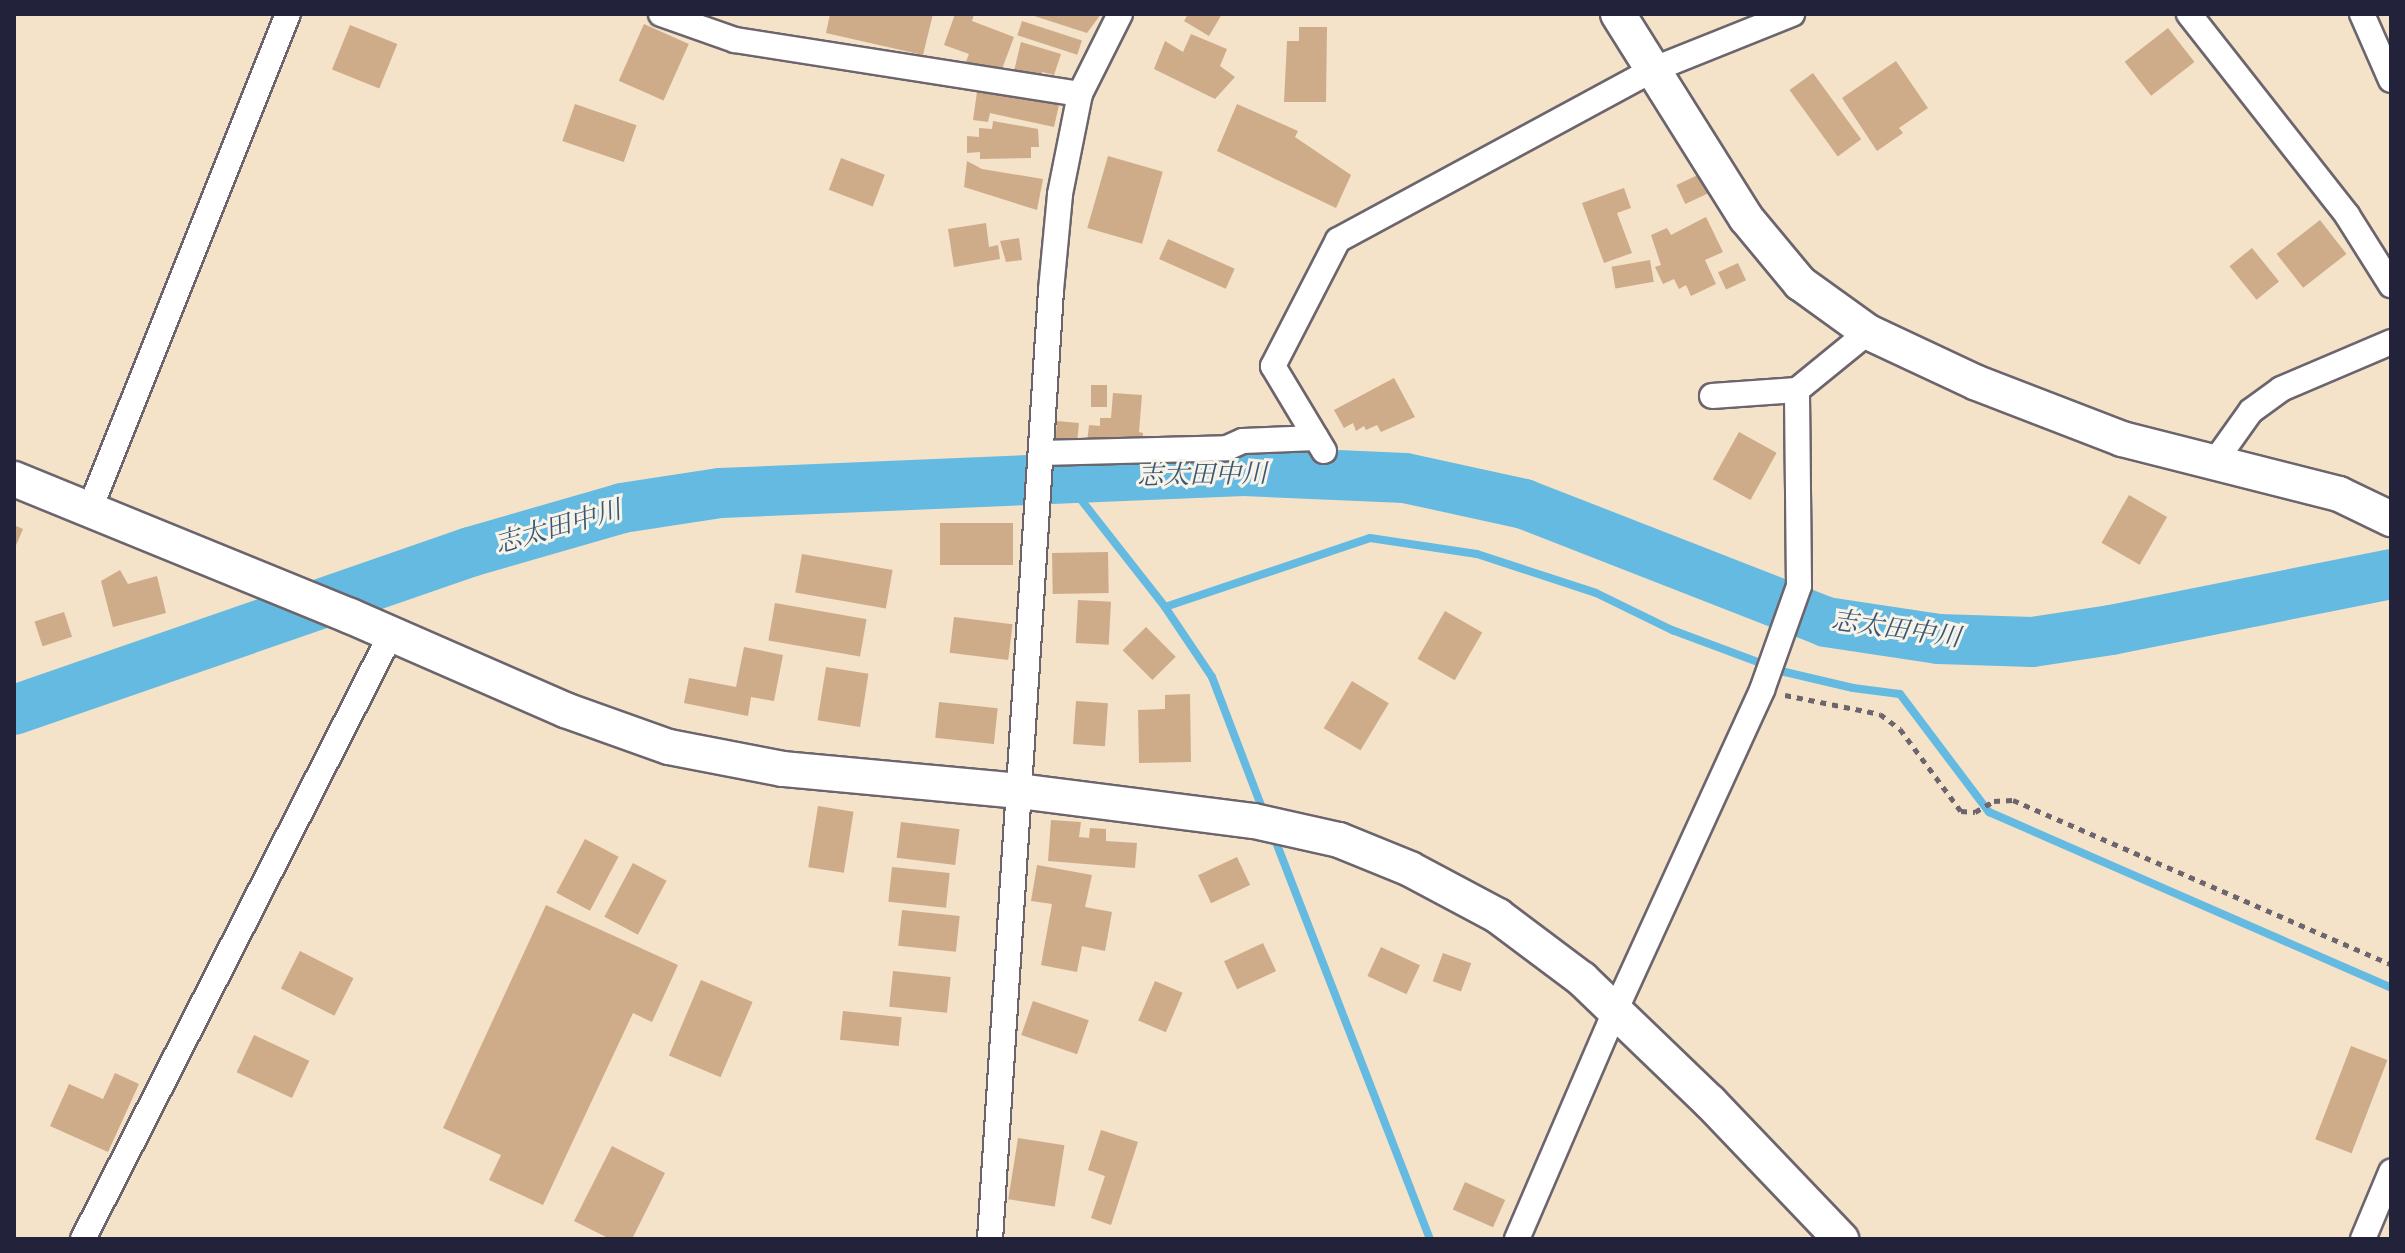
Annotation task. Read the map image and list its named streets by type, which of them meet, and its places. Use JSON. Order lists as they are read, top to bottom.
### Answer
{
  "water": ["志太田中川"]
}
